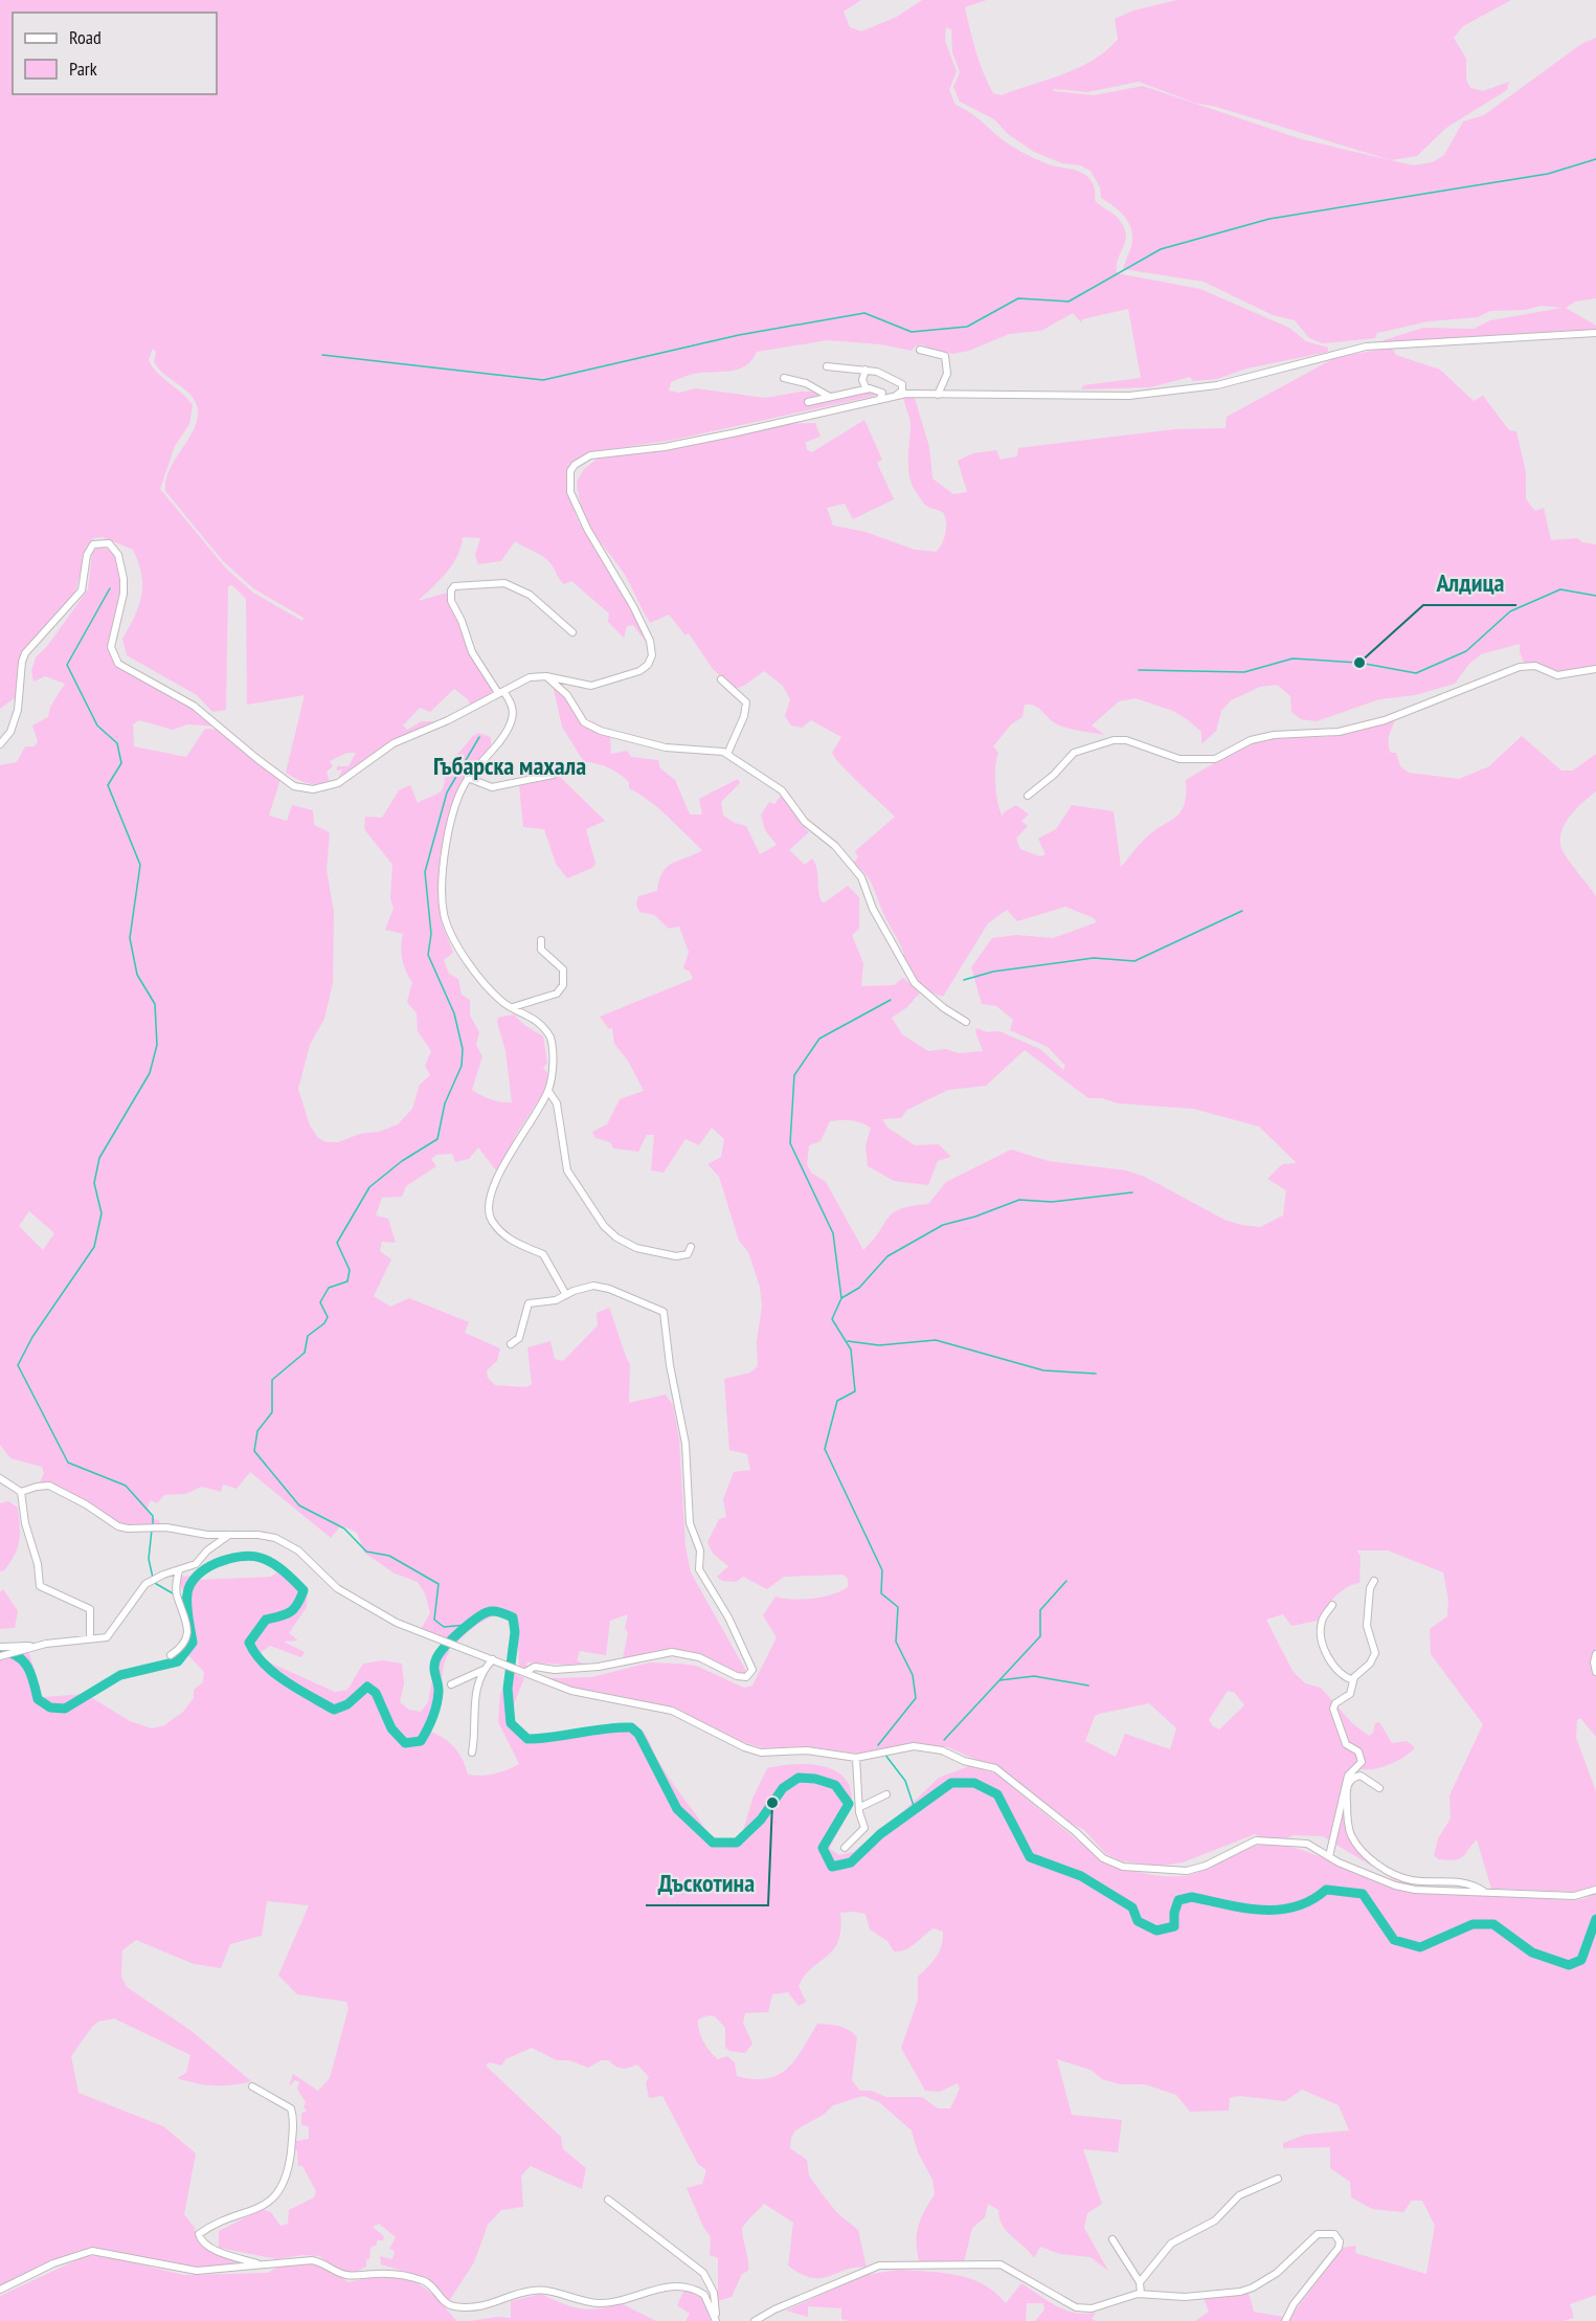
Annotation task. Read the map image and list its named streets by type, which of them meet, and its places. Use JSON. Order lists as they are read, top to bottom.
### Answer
{
  "districts": ["Гъбарска махала"],
  "places": ["Алдица", "Дъскотина"],
  "legend": ["Road", "Park"]
}
